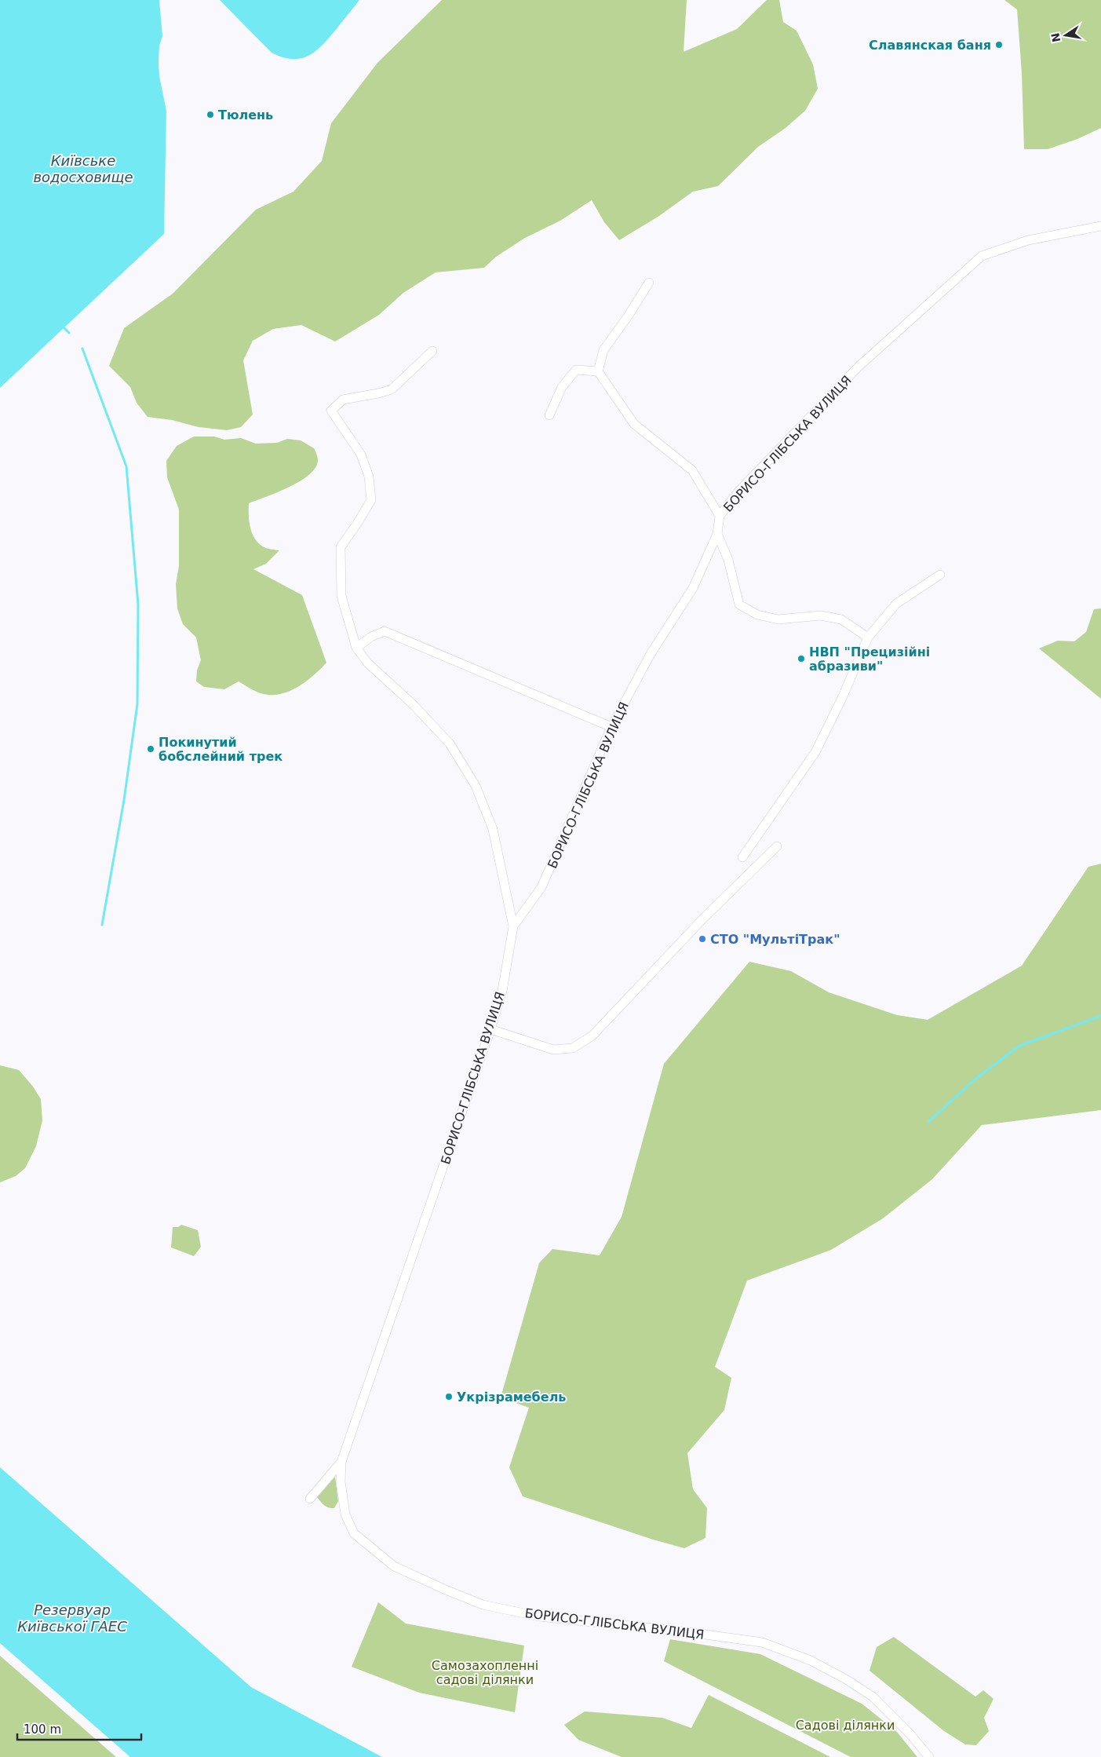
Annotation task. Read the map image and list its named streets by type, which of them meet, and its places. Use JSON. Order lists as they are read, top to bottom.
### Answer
{
  "streets": {
    "street": ["БОРИСО-ГЛІБСЬКА ВУЛИЦЯ"]
  },
  "water": ["Київське водосховище", "Резервуар Київської ГАЕС"],
  "parks": ["Самозахопленні садові ділянки", "Садові ділянки"],
  "places": [
    "Славянская баня",
    "Тюлень",
    "НВП \"Прецизійні абразиви\"",
    "Покинутий бобслейний трек",
    "СТО \"МультіТрак\"",
    "Укрізрамебель"
  ],
  "scale_bar": "100 m",
  "north": "left"
}
